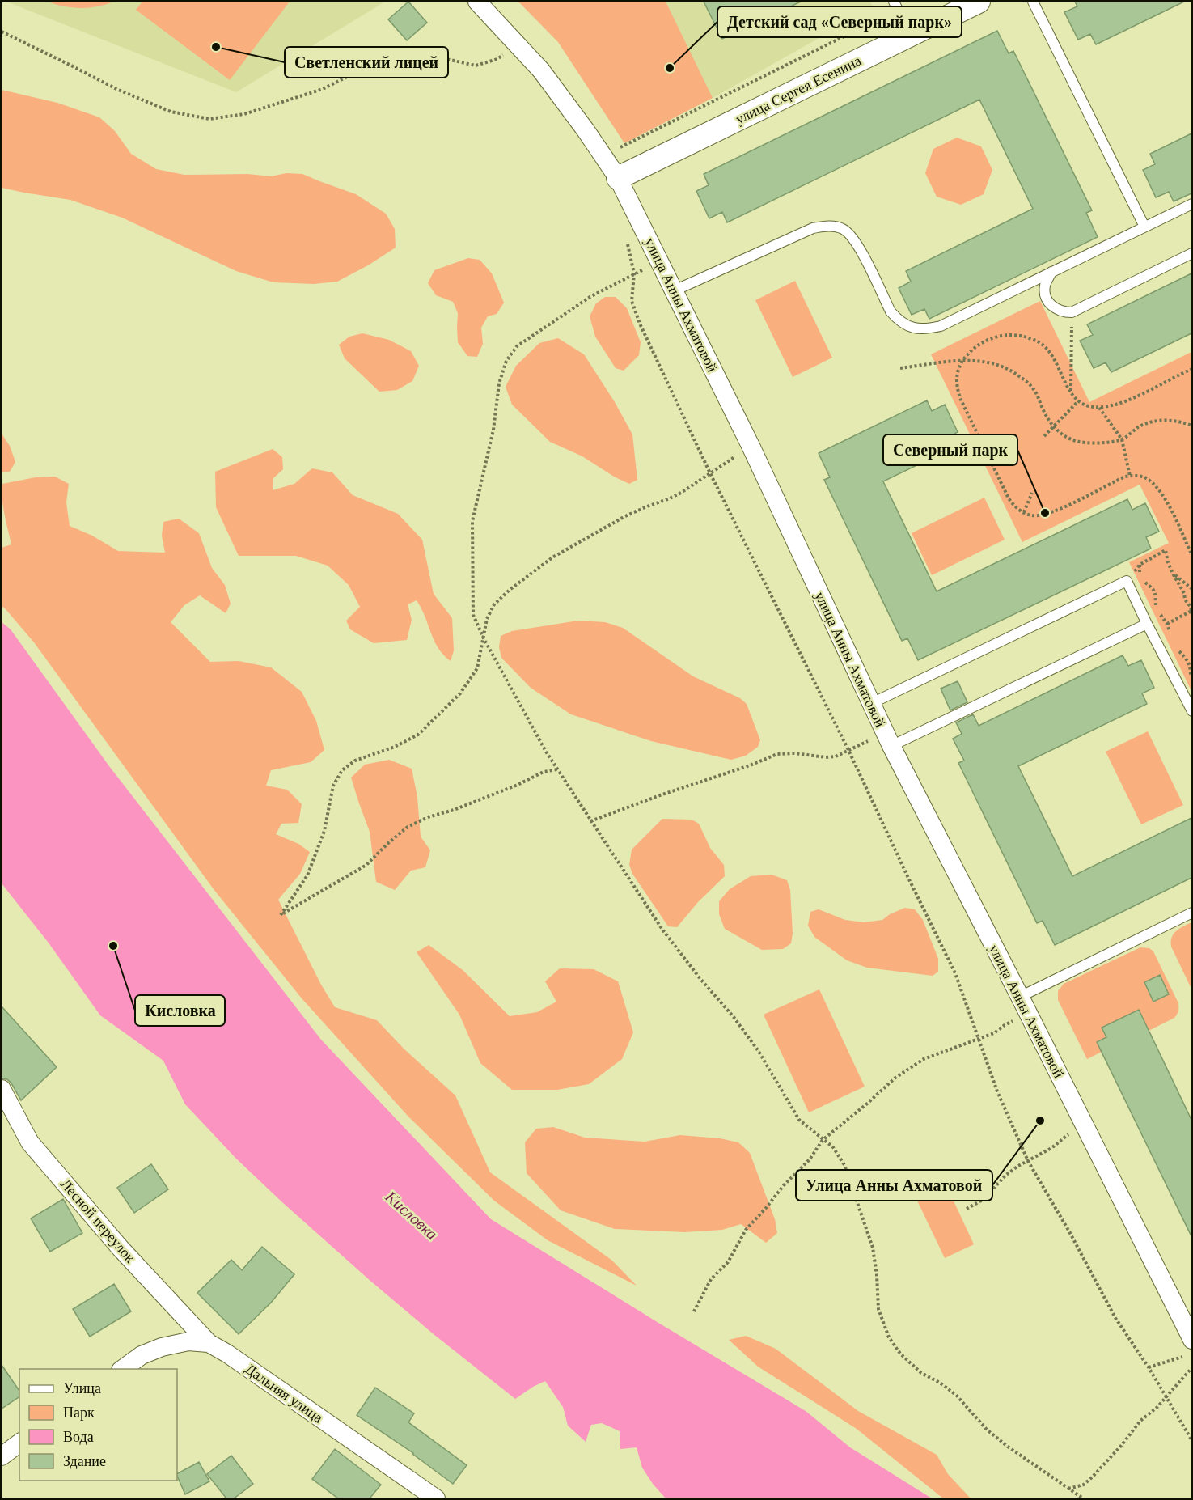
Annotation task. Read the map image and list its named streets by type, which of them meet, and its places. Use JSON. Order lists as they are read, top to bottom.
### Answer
{
  "streets": {
    "street": [
      "улица Сергея Есенина",
      "улица Анны Ахматовой",
      "Лесной переулок",
      "Дальняя улица"
    ]
  },
  "crossings": [
    ["улица Сергея Есенина", "улица Анны Ахматовой"],
    ["Лесной переулок", "Дальняя улица"]
  ],
  "water": ["Кисловка"],
  "places": [
    "Светленский лицей",
    "Детский сад «Северный парк»",
    "Северный парк",
    "Кисловка",
    "Улица Анны Ахматовой"
  ],
  "legend": [
    "Улица",
    "Парк",
    "Вода",
    "Здание"
  ]
}
